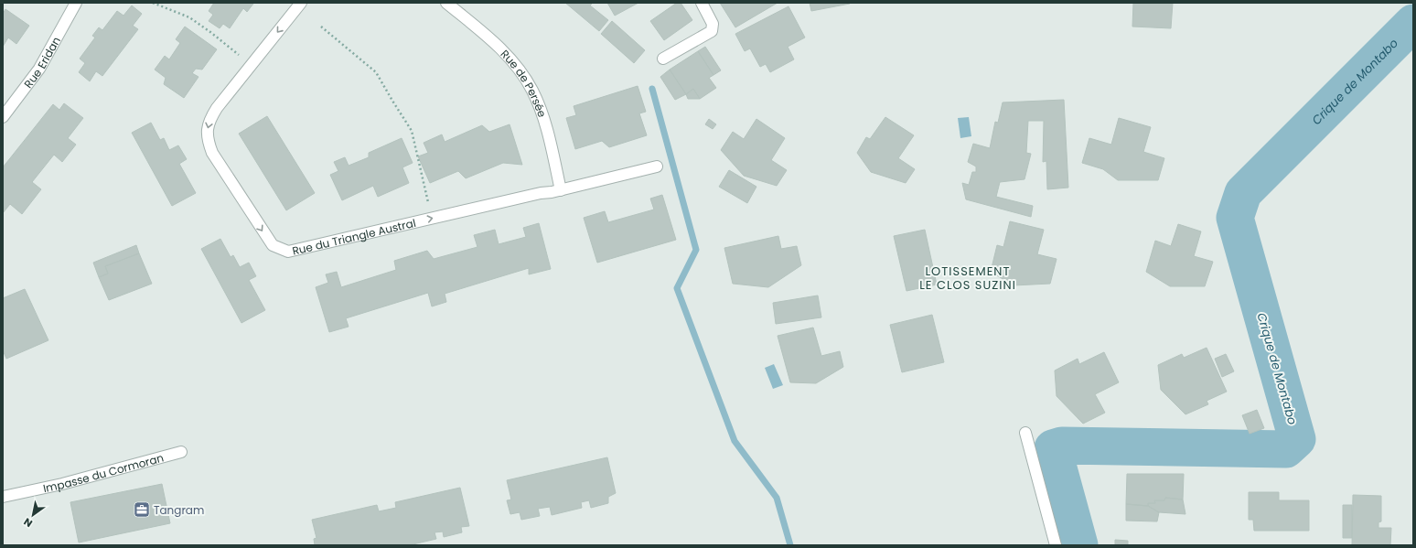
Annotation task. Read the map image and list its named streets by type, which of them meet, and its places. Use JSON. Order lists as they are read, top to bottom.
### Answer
{
  "streets": {
    "street": [
      "Rue Eridan",
      "Rue de Persée",
      "Rue du Triangle Austral",
      "Impasse du Cormoran"
    ]
  },
  "crossings": [
    ["Rue de Persée", "Rue du Triangle Austral"]
  ],
  "districts": ["LOTISSEMENT LE CLOS SUZINI"],
  "water": ["Crique de Montabo"],
  "places": {
    "office": ["Tangram"]
  },
  "north": "bottom left"
}
